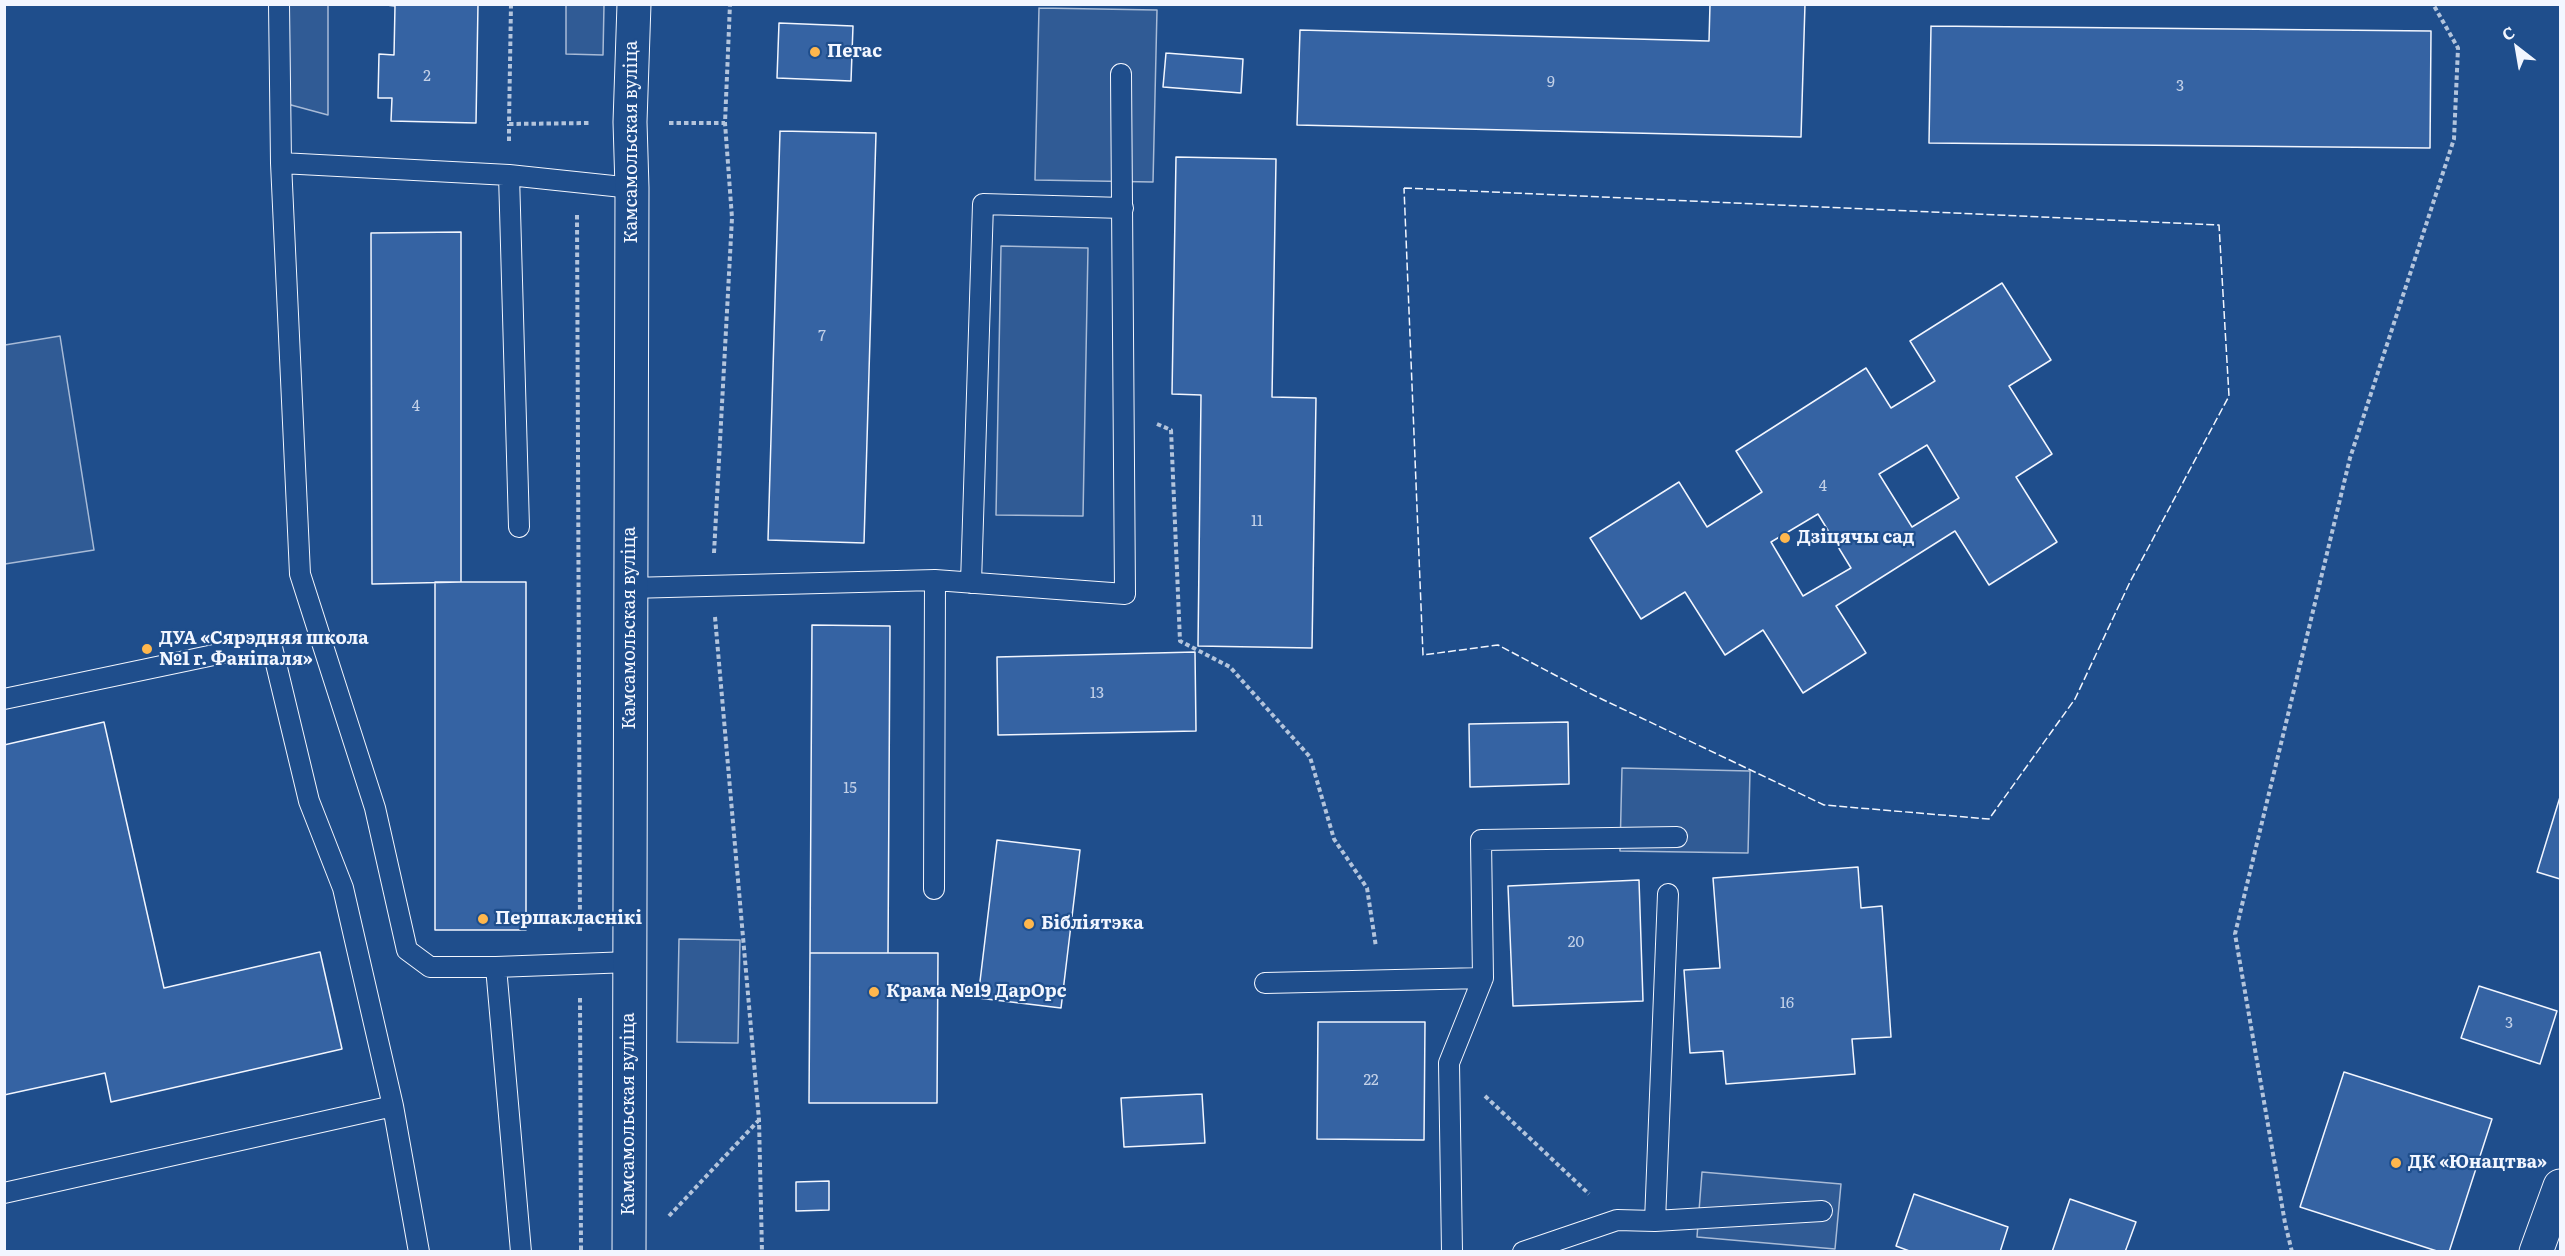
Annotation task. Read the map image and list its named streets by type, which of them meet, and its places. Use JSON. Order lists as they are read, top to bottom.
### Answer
{
  "streets": {
    "main road": ["Камсамольская вуліца"]
  },
  "places": [
    "Пегас",
    "Дзіцячы сад",
    "ДУА «Сярэдняя школа №1 г. Фаніпаля»",
    "Першакласнікі",
    "Бібліятэка",
    "Крама №19 ДарОрс",
    "ДК «Юнацтва»"
  ],
  "house_numbers": [
    "2",
    "9",
    "3",
    "7",
    "4",
    "4",
    "11",
    "13",
    "15",
    "20",
    "16",
    "3",
    "22"
  ],
  "north": "top left"
}
